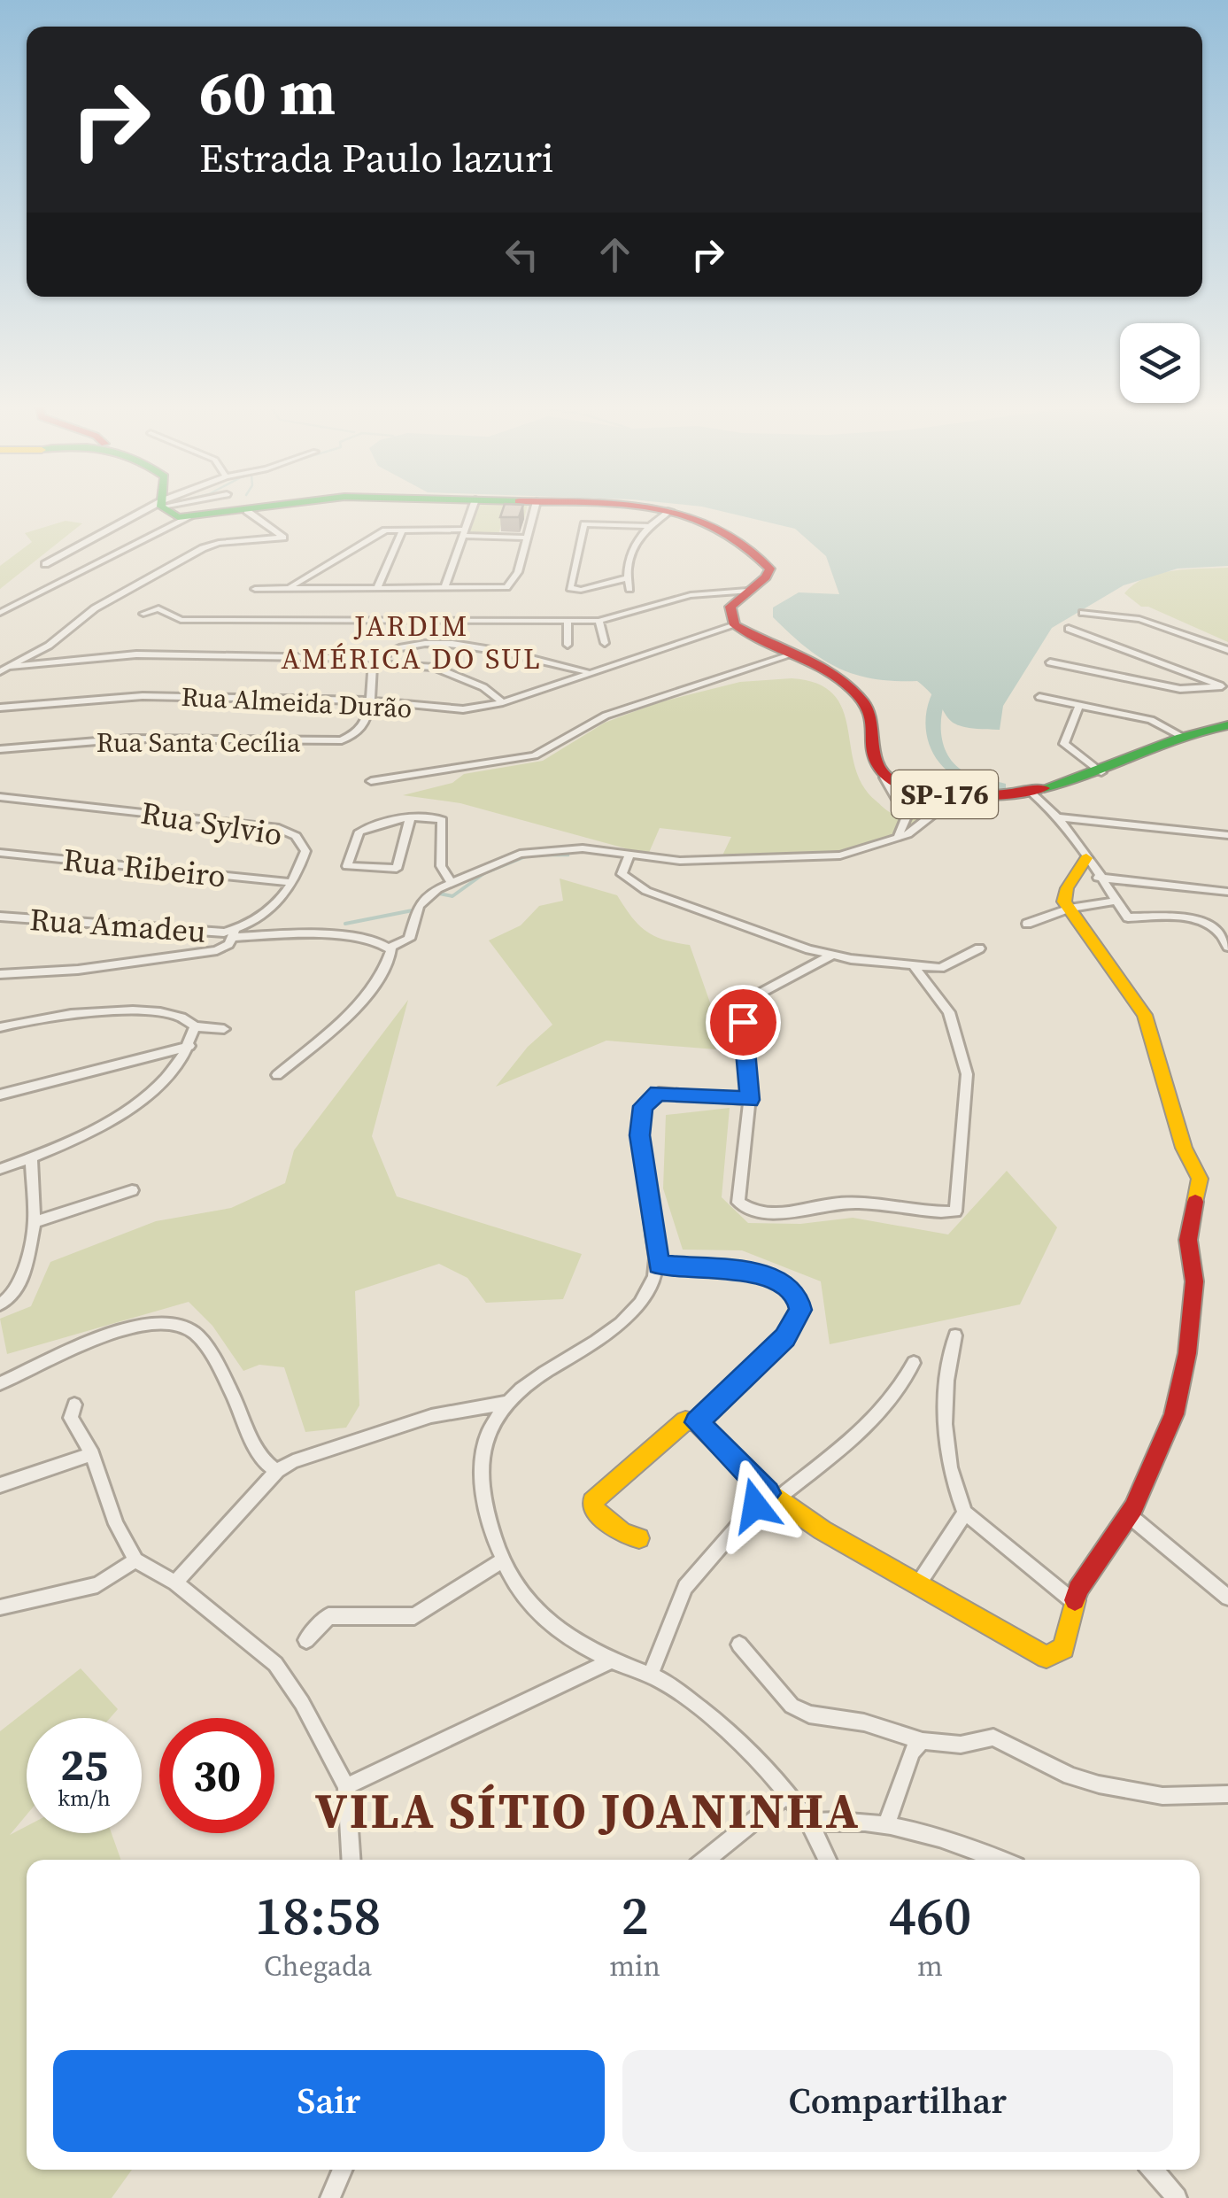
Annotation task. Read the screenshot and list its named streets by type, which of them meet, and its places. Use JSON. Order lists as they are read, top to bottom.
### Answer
{
  "streets": {
    "main road": ["SP-176"],
    "street": [
      "Rua Almeida Durão",
      "Rua Santa Cecília",
      "Rua Sylvio",
      "Rua Ribeiro",
      "Rua Amadeu"
    ]
  },
  "crossings": [
    ["Rua Almeida Durão", "Rua Santa Cecília"],
    ["Rua Almeida Durão", "SP-176"],
    ["Rua Sylvio", "Rua Ribeiro"],
    ["Rua Sylvio", "Rua Amadeu"]
  ],
  "districts": ["JARDIM AMÉRICA DO SUL", "VILA SÍTIO JOANINHA"],
  "page": {
    "turn": ["60 m", "Estrada Paulo lazuri"],
    "speed": "25 km/h",
    "limit": "30",
    "eta": [
      "18:58",
      "Chegada",
      "2",
      "min",
      "460",
      "m"
    ],
    "buttons": ["Sair", "Compartilhar"]
  }
}
